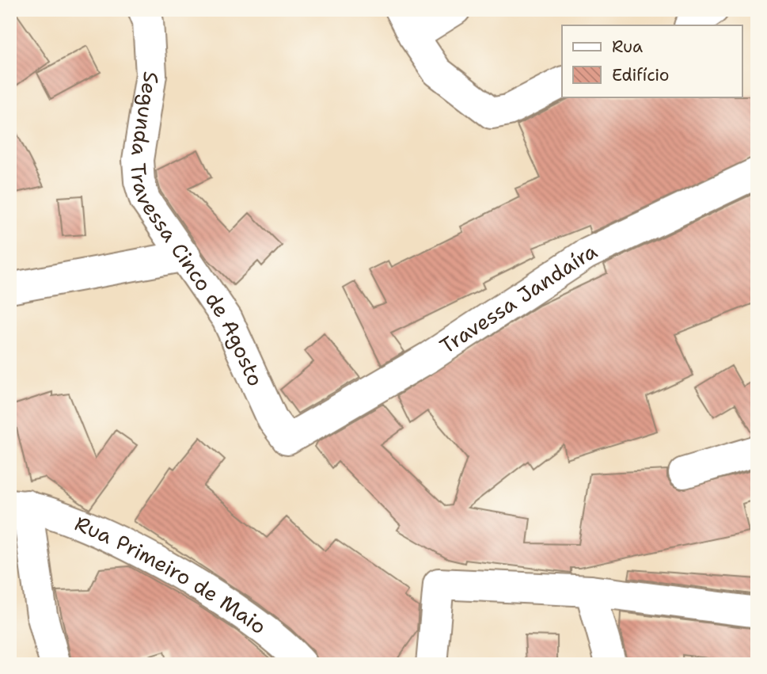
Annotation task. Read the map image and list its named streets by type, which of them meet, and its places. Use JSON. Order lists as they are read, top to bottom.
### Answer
{
  "streets": {
    "street": ["Segunda Travessa Cinco de Agosto", "Travessa Jandaíra", "Rua Primeiro de Maio"]
  },
  "crossings": [
    ["Segunda Travessa Cinco de Agosto", "Travessa Jandaíra"]
  ],
  "legend": ["Rua", "Edifício"]
}
